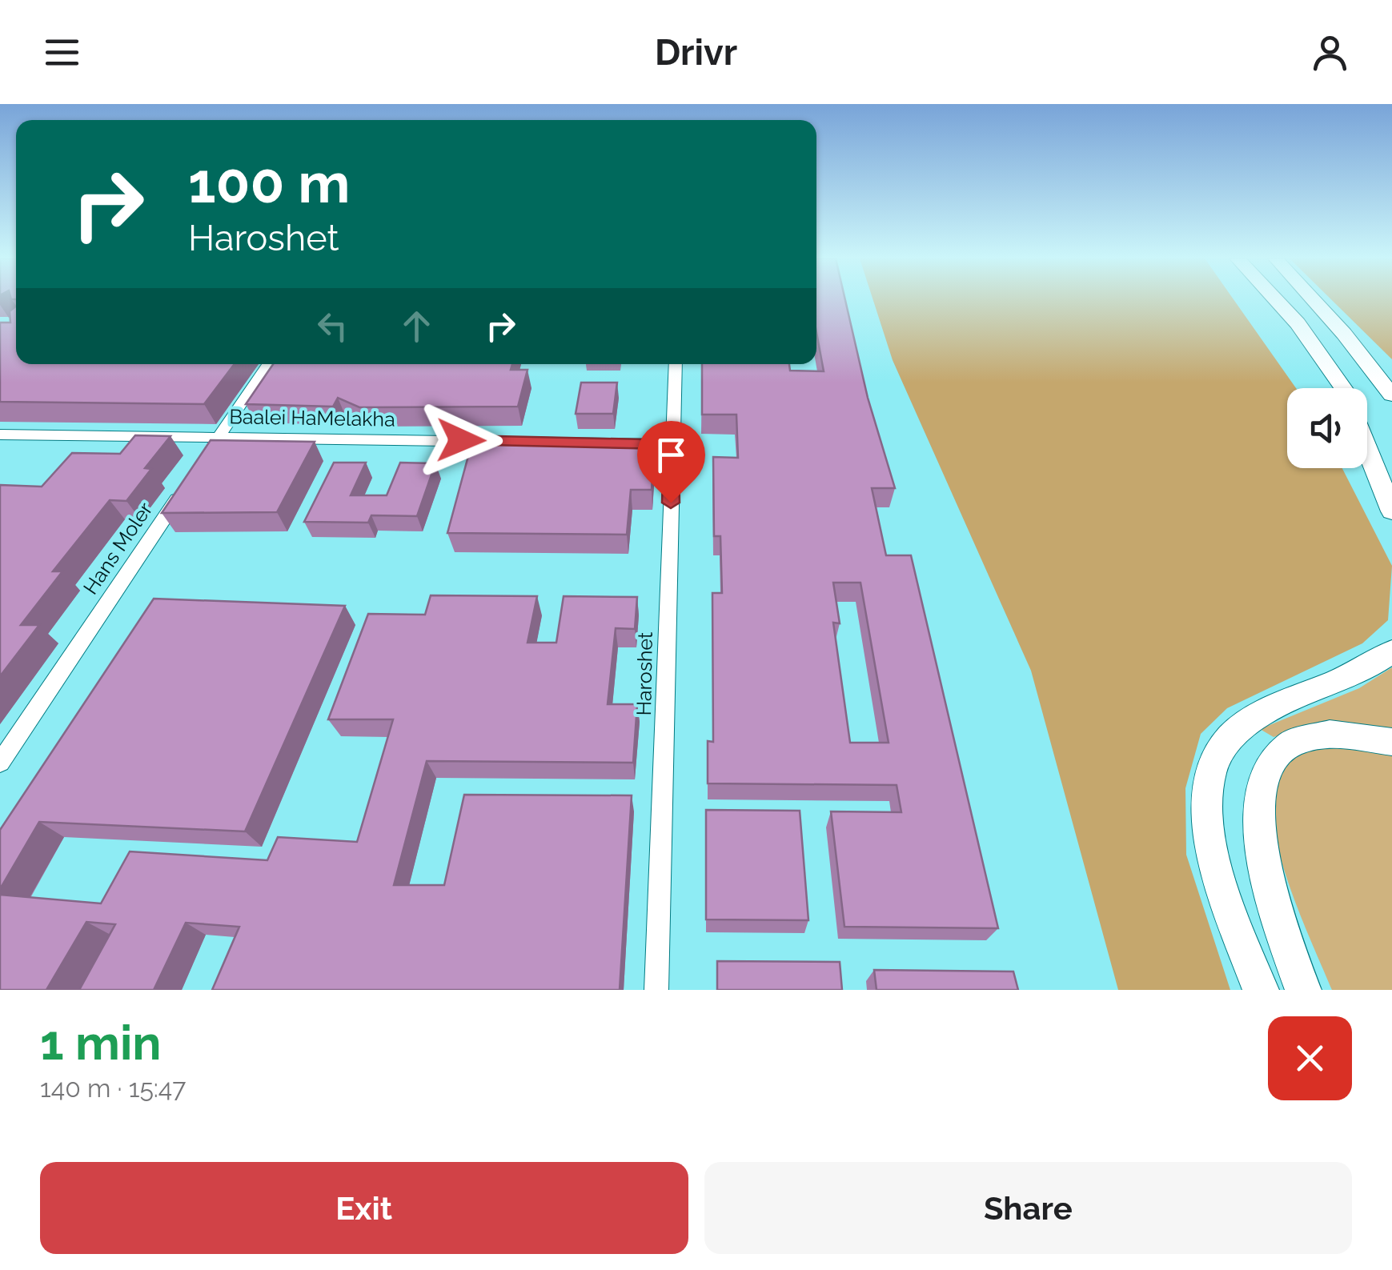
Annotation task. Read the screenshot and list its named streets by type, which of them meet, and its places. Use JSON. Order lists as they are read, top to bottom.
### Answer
{
  "streets": {
    "street": ["Baalei HaMelakha", "Hans Moler", "Haroshet"]
  },
  "crossings": [
    ["Baalei HaMelakha", "Haroshet"]
  ],
  "page": {
    "header": "Drivr",
    "turn": ["100 m", "Haroshet"],
    "heading": ["1 min", "140 m · 15:47"],
    "buttons": ["Exit", "Share"]
  }
}
